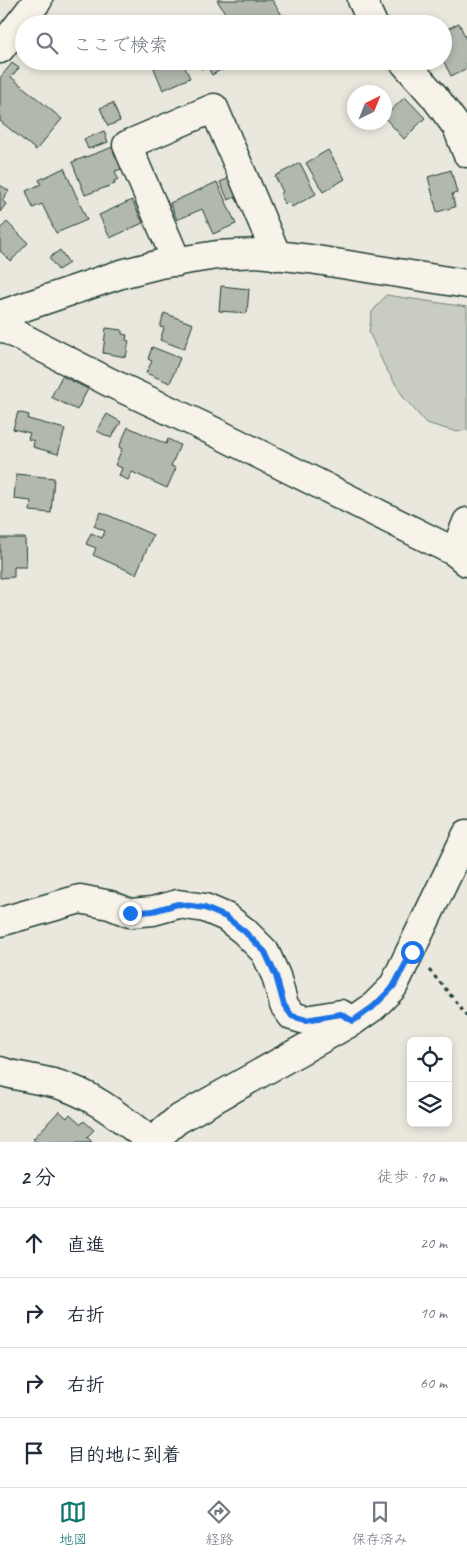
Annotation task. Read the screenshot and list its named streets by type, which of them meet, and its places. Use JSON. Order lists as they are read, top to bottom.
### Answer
{
  "north": "top right",
  "page": {
    "search": "ここで検索",
    "heading": ["2 分", "徒歩 · 90 m"],
    "list": [
      ["直進", "20 m"],
      ["右折", "10 m"],
      ["右折", "60 m"],
      "目的地に到着"
    ],
    "nav": ["地図", "経路", "保存済み"]
  }
}
